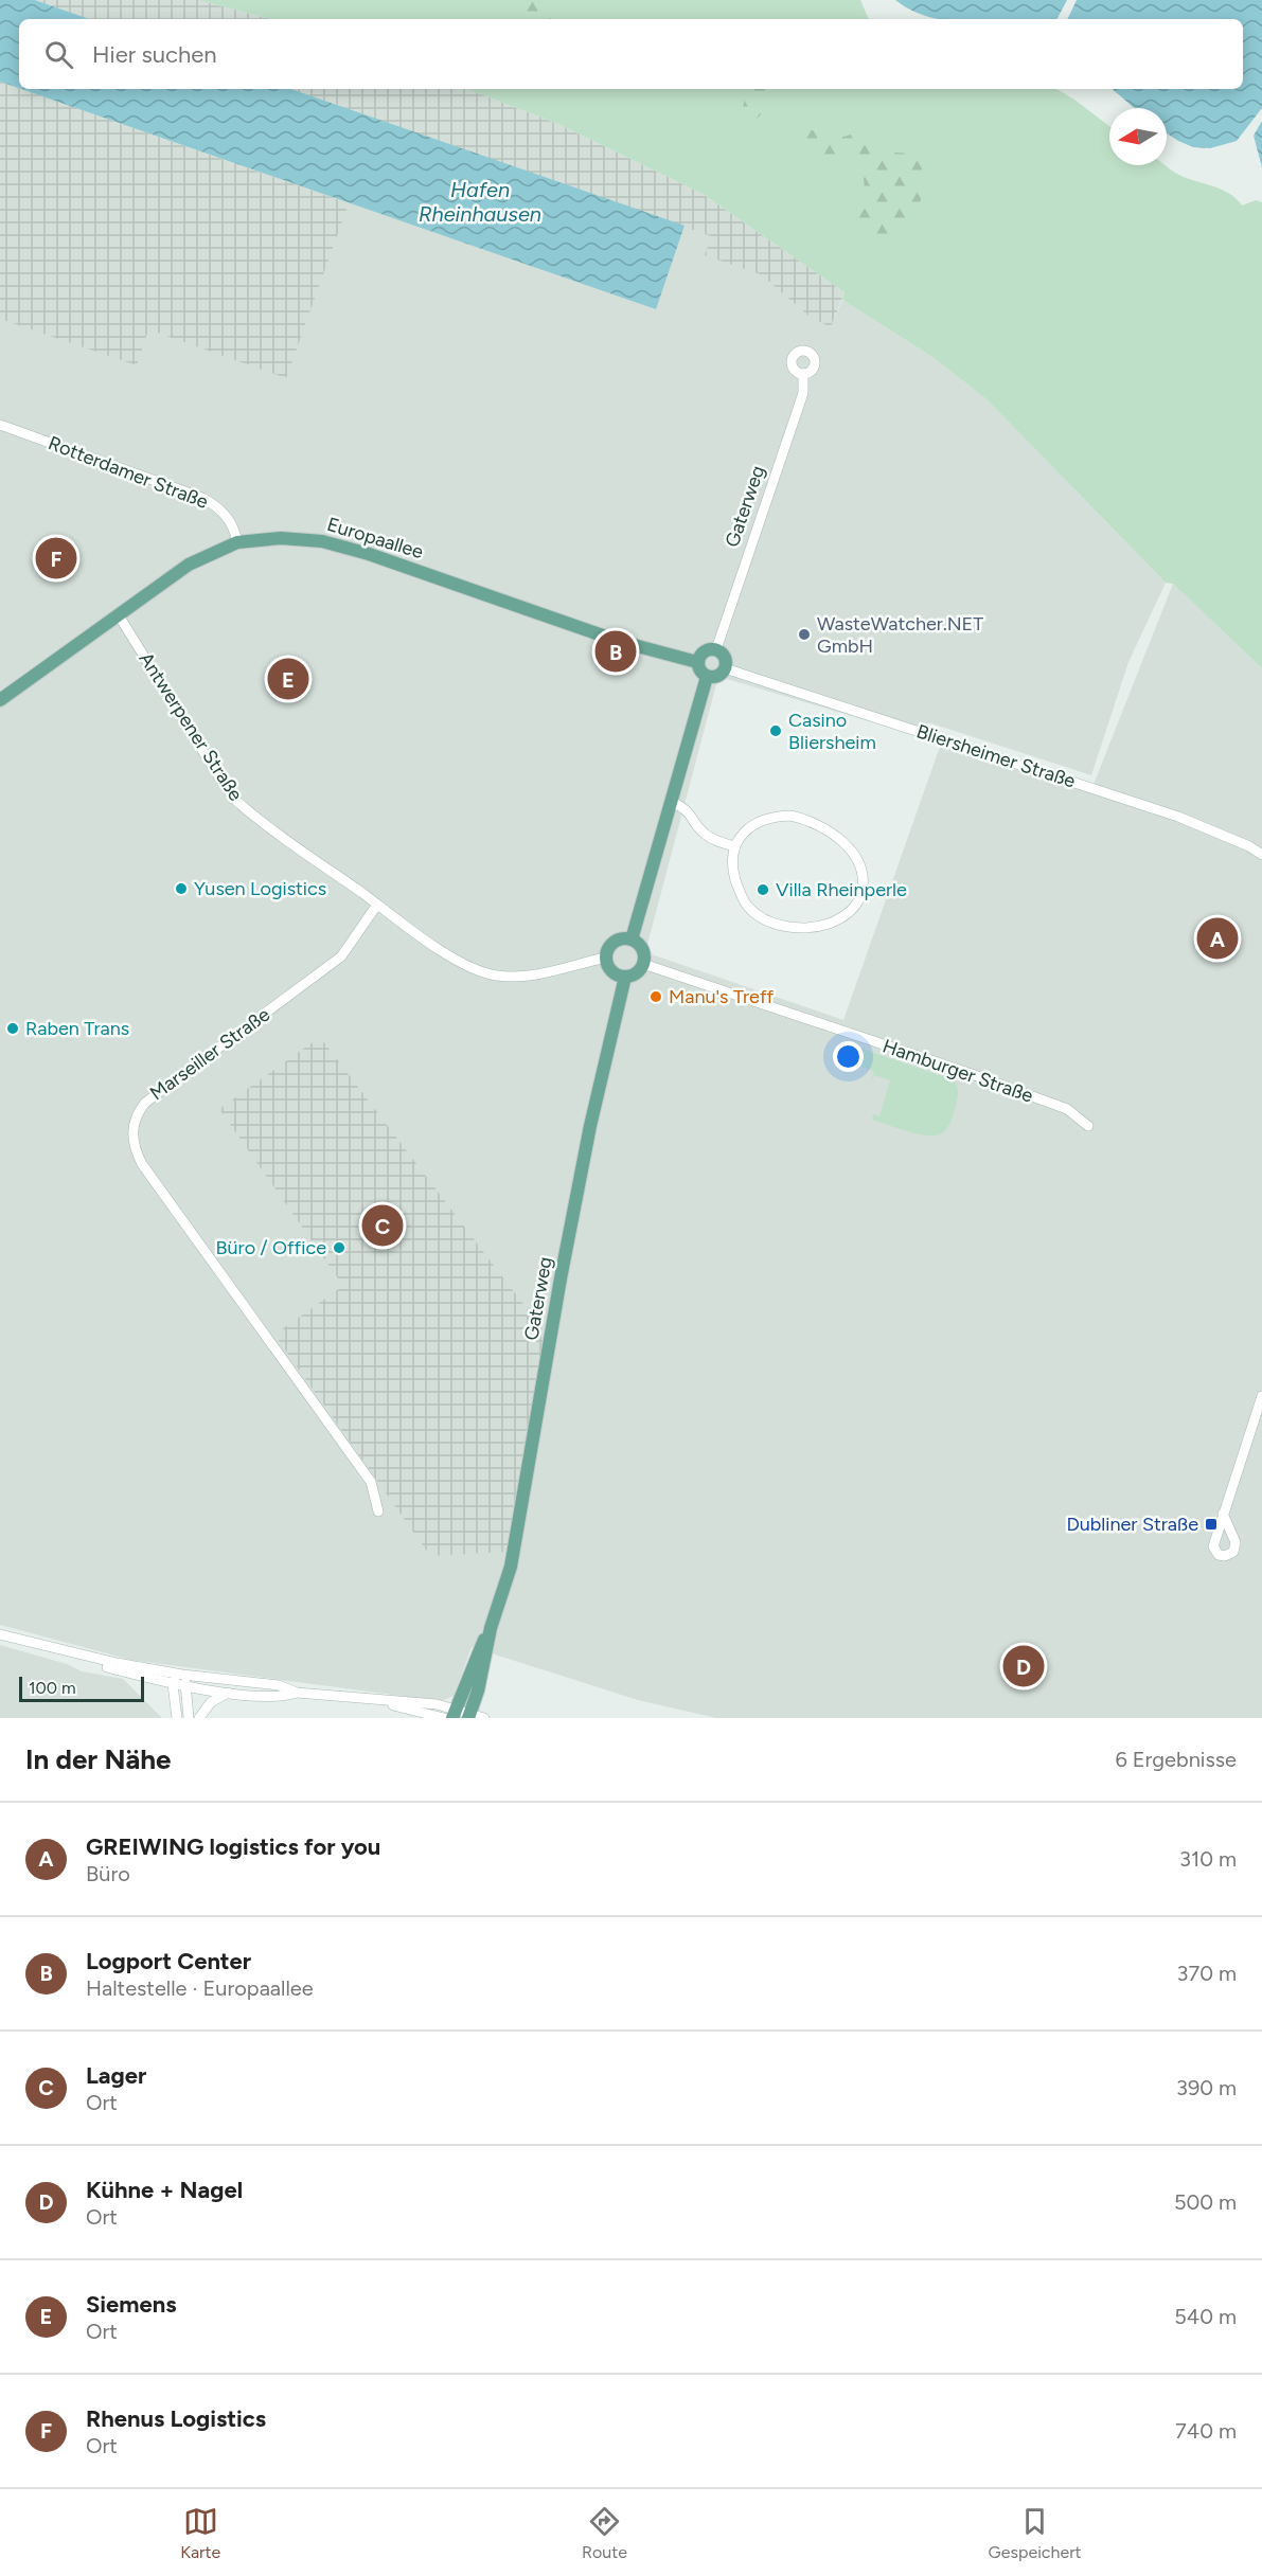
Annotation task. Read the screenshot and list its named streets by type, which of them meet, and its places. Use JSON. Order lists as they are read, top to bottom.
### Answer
{
  "streets": {
    "main road": ["Gaterweg", "Europaallee"],
    "street": [
      "Rotterdamer Straße",
      "Antwerpener Straße",
      "Bliersheimer Straße",
      "Marseiller Straße",
      "Hamburger Straße"
    ]
  },
  "crossings": [
    ["Rotterdamer Straße", "Europaallee"],
    ["Gaterweg", "Europaallee"],
    ["Gaterweg", "Antwerpener Straße"],
    ["Gaterweg", "Bliersheimer Straße"],
    ["Gaterweg", "Hamburger Straße"],
    ["Europaallee", "Antwerpener Straße"],
    ["Europaallee", "Bliersheimer Straße"],
    ["Antwerpener Straße", "Marseiller Straße"],
    ["Antwerpener Straße", "Hamburger Straße"]
  ],
  "water": ["Hafen Rheinhausen"],
  "places": {
    "other": [
      "WasteWatcher.NET GmbH",
      "Casino Bliersheim",
      "Yusen Logistics",
      "Villa Rheinperle",
      "Manu's Treff",
      "Raben Trans",
      "Büro / Office"
    ],
    "transit": ["Dubliner Straße"]
  },
  "scale_bar": "100 m",
  "north": "left",
  "page": {
    "search": "Hier suchen",
    "pins": [
      "F",
      "B",
      "E",
      "A",
      "C",
      "D"
    ],
    "scale": "100 m",
    "heading": ["In der Nähe", "6 Ergebnisse"],
    "list": [
      {
        "mark": "A",
        "name": "GREIWING logistics for you",
        "note": "Büro",
        "value": "310 m"
      },
      {
        "mark": "B",
        "name": "Logport Center",
        "note": "Haltestelle · Europaallee",
        "value": "370 m"
      },
      {
        "mark": "C",
        "name": "Lager",
        "note": "Ort",
        "value": "390 m"
      },
      {
        "mark": "D",
        "name": "Kühne + Nagel",
        "note": "Ort",
        "value": "500 m"
      },
      {
        "mark": "E",
        "name": "Siemens",
        "note": "Ort",
        "value": "540 m"
      },
      {
        "mark": "F",
        "name": "Rhenus Logistics",
        "note": "Ort",
        "value": "740 m"
      }
    ],
    "nav": ["Karte", "Route", "Gespeichert"]
  }
}
